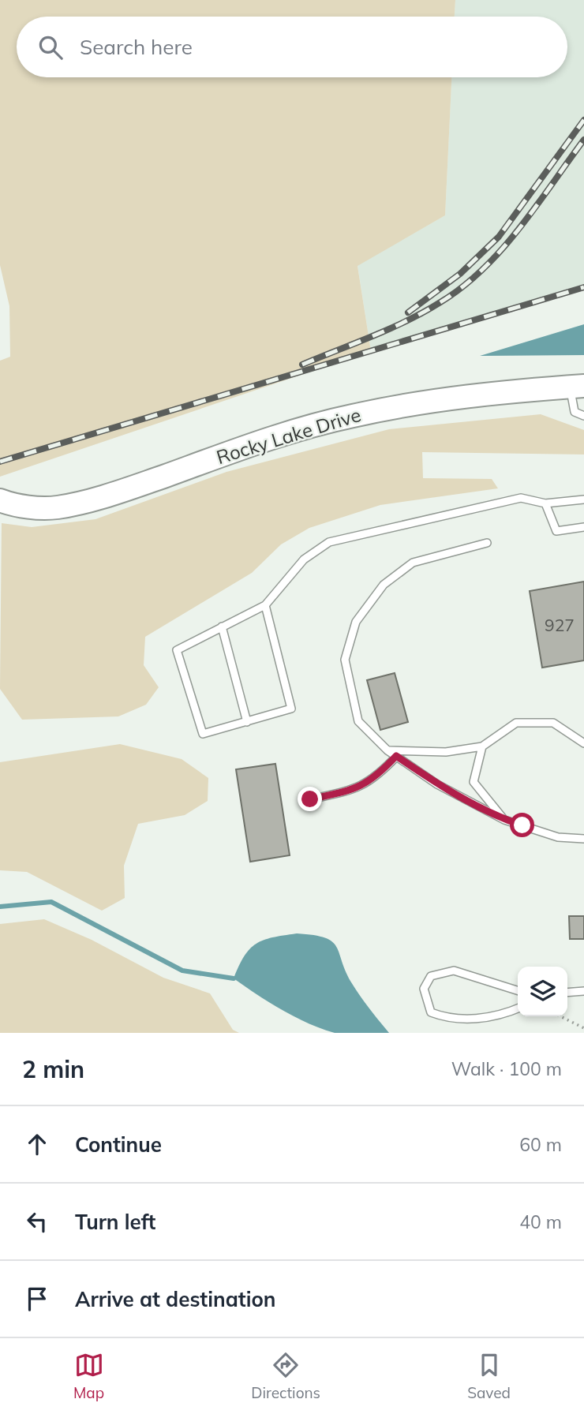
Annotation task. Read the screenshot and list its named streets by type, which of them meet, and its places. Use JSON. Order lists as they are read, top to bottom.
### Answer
{
  "streets": {
    "main road": ["Rocky Lake Drive"]
  },
  "house_numbers": ["927"],
  "page": {
    "search": "Search here",
    "heading": ["2 min", "Walk · 100 m"],
    "list": [
      ["Continue", "60 m"],
      ["Turn left", "40 m"],
      "Arrive at destination"
    ],
    "nav": ["Map", "Directions", "Saved"]
  }
}
